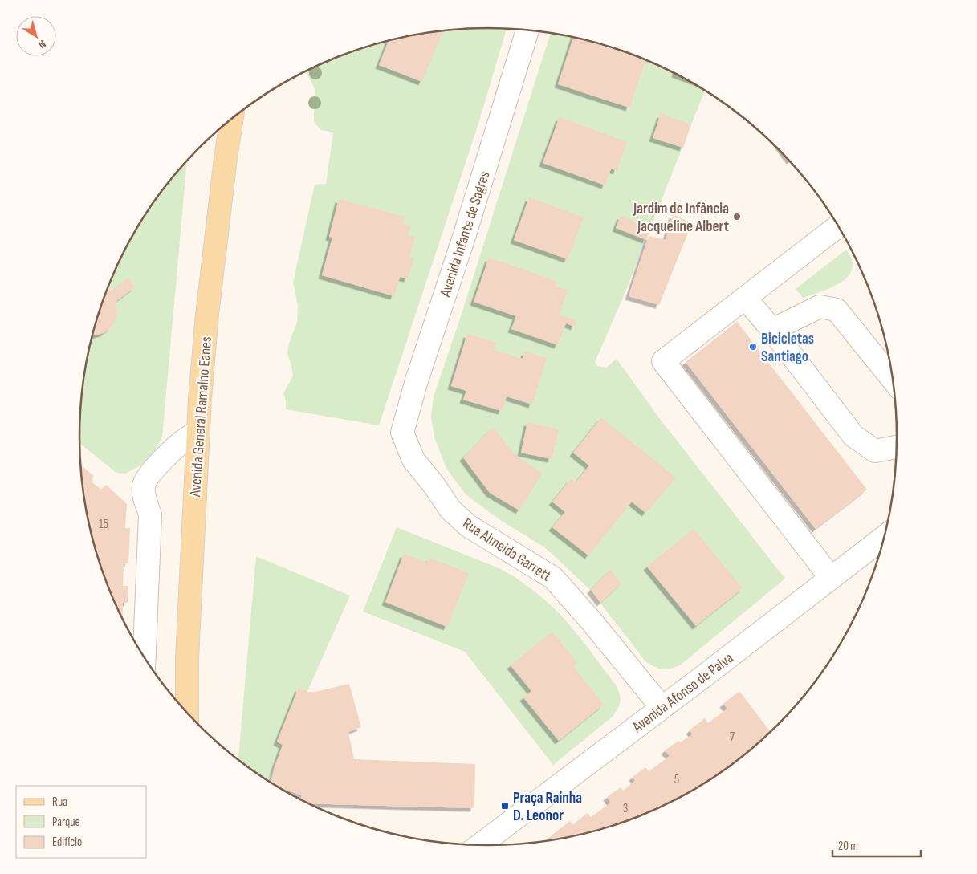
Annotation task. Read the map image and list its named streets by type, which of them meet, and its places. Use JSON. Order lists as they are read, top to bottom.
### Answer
{
  "streets": {
    "main road": ["Avenida General Ramalho Eanes"],
    "street": ["Avenida Infante de Sagres", "Rua Almeida Garrett", "Avenida Afonso de Paiva"]
  },
  "crossings": [
    ["Avenida Infante de Sagres", "Rua Almeida Garrett"],
    ["Rua Almeida Garrett", "Avenida Afonso de Paiva"]
  ],
  "places": {
    "other": ["Jardim de Infância Jacqueline Albert", "Bicicletas Santiago"],
    "transit": ["Praça Rainha D. Leonor"]
  },
  "house_numbers": [
    "15",
    "7",
    "5",
    "3"
  ],
  "legend": ["Rua", "Parque", "Edifício"],
  "scale_bar": "20 m",
  "north": "bottom right"
}
